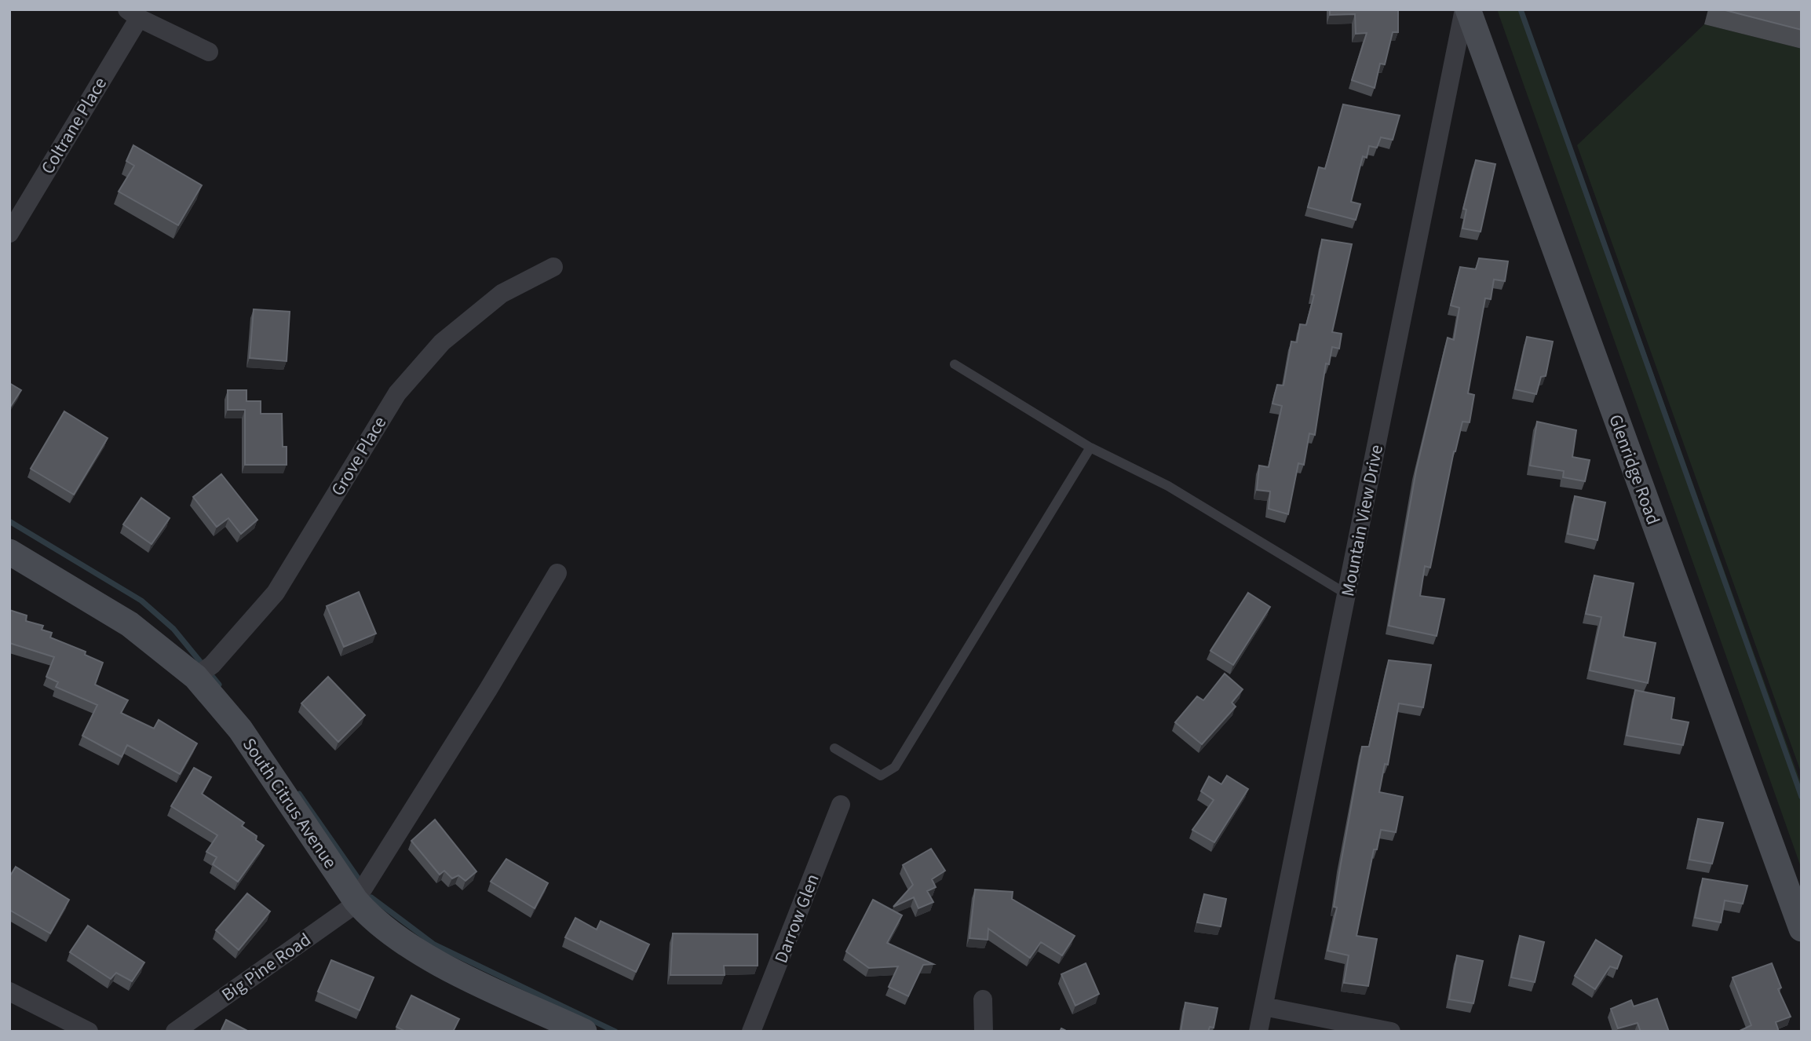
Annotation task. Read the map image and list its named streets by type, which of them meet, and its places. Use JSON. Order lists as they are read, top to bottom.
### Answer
{
  "streets": {
    "street": [
      "Coltrane Place",
      "Grove Place",
      "Glenridge Road",
      "Mountain View Drive",
      "South Citrus Avenue",
      "Darrow Glen",
      "Big Pine Road"
    ]
  },
  "crossings": [
    ["Grove Place", "South Citrus Avenue"],
    ["Glenridge Road", "Mountain View Drive"],
    ["South Citrus Avenue", "Big Pine Road"]
  ]
}
